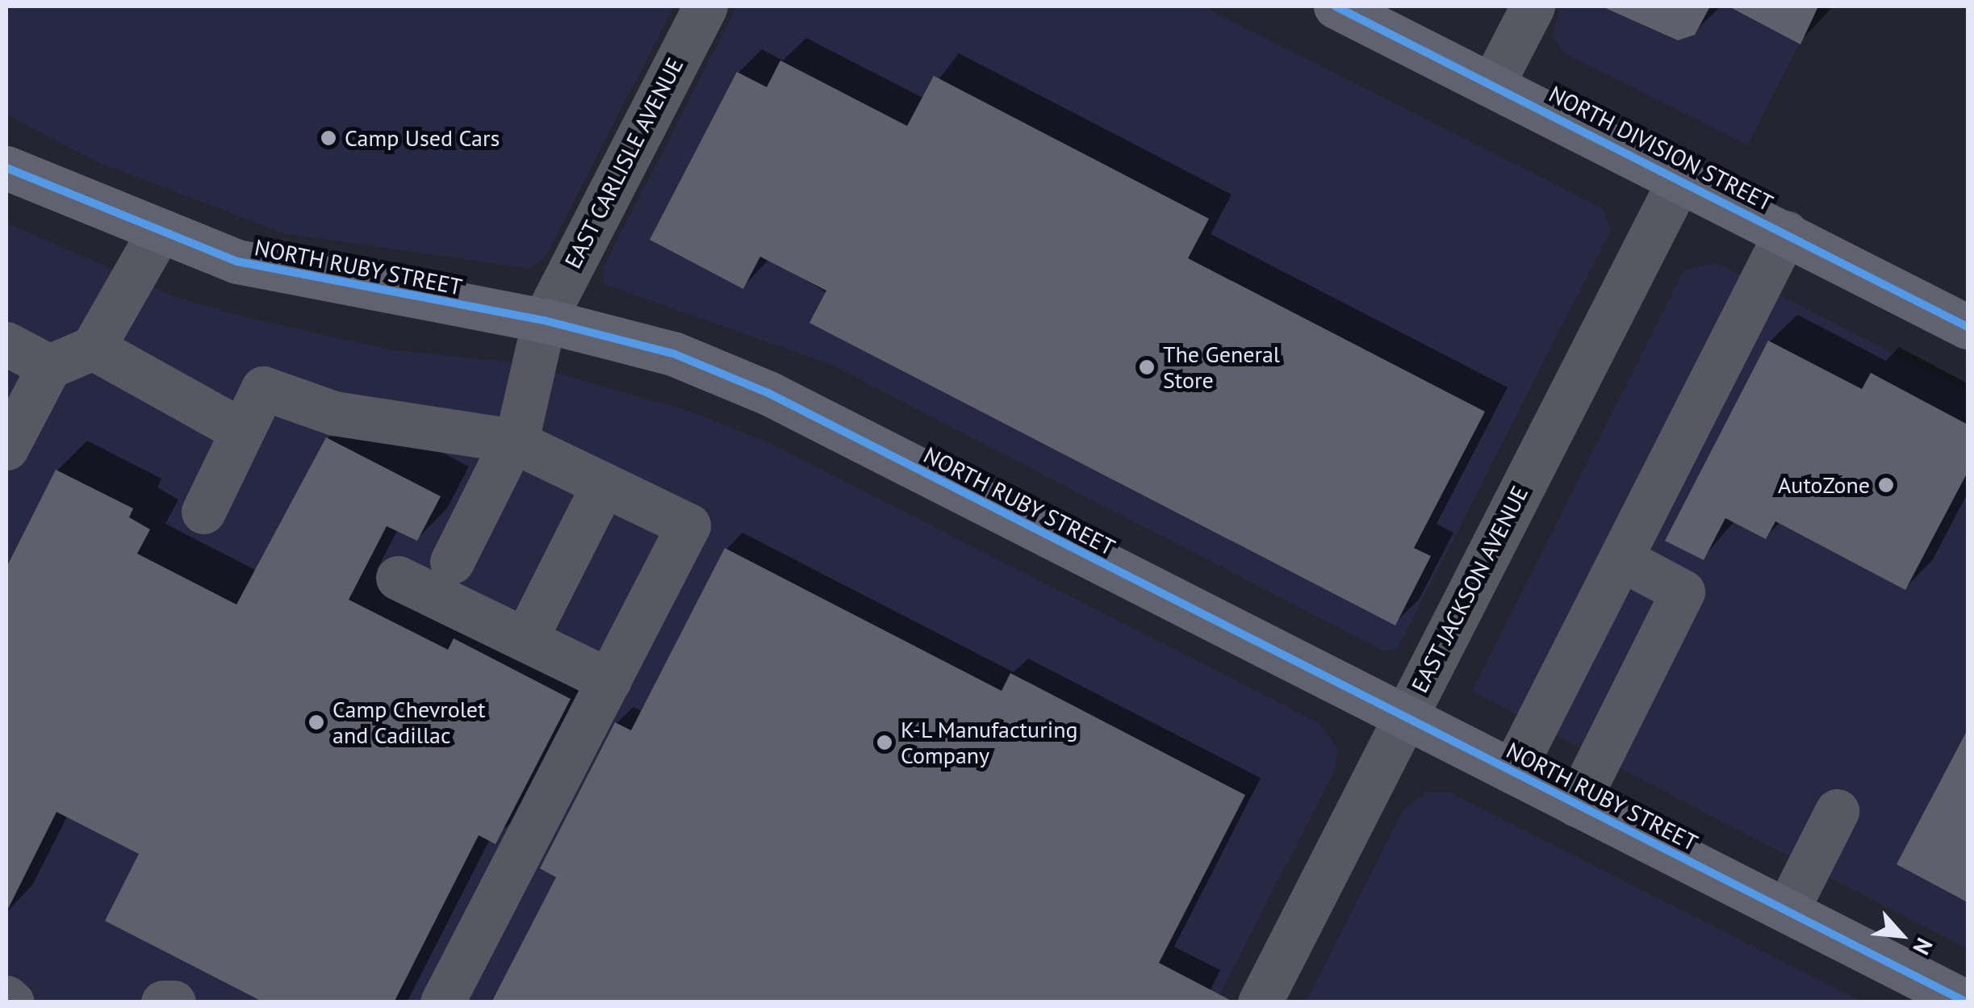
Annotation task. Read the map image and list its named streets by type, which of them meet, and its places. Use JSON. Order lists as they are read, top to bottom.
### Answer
{
  "streets": {
    "main road": ["NORTH DIVISION STREET", "NORTH RUBY STREET"],
    "street": ["EAST CARLISLE AVENUE", "EAST JACKSON AVENUE"]
  },
  "crossings": [
    ["NORTH DIVISION STREET", "EAST JACKSON AVENUE"],
    ["EAST CARLISLE AVENUE", "NORTH RUBY STREET"],
    ["NORTH RUBY STREET", "EAST JACKSON AVENUE"]
  ],
  "places": [
    "Camp Used Cars",
    "The General Store",
    "AutoZone",
    "Camp Chevrolet and Cadillac",
    "K-L Manufacturing Company"
  ],
  "north": "bottom right"
}
